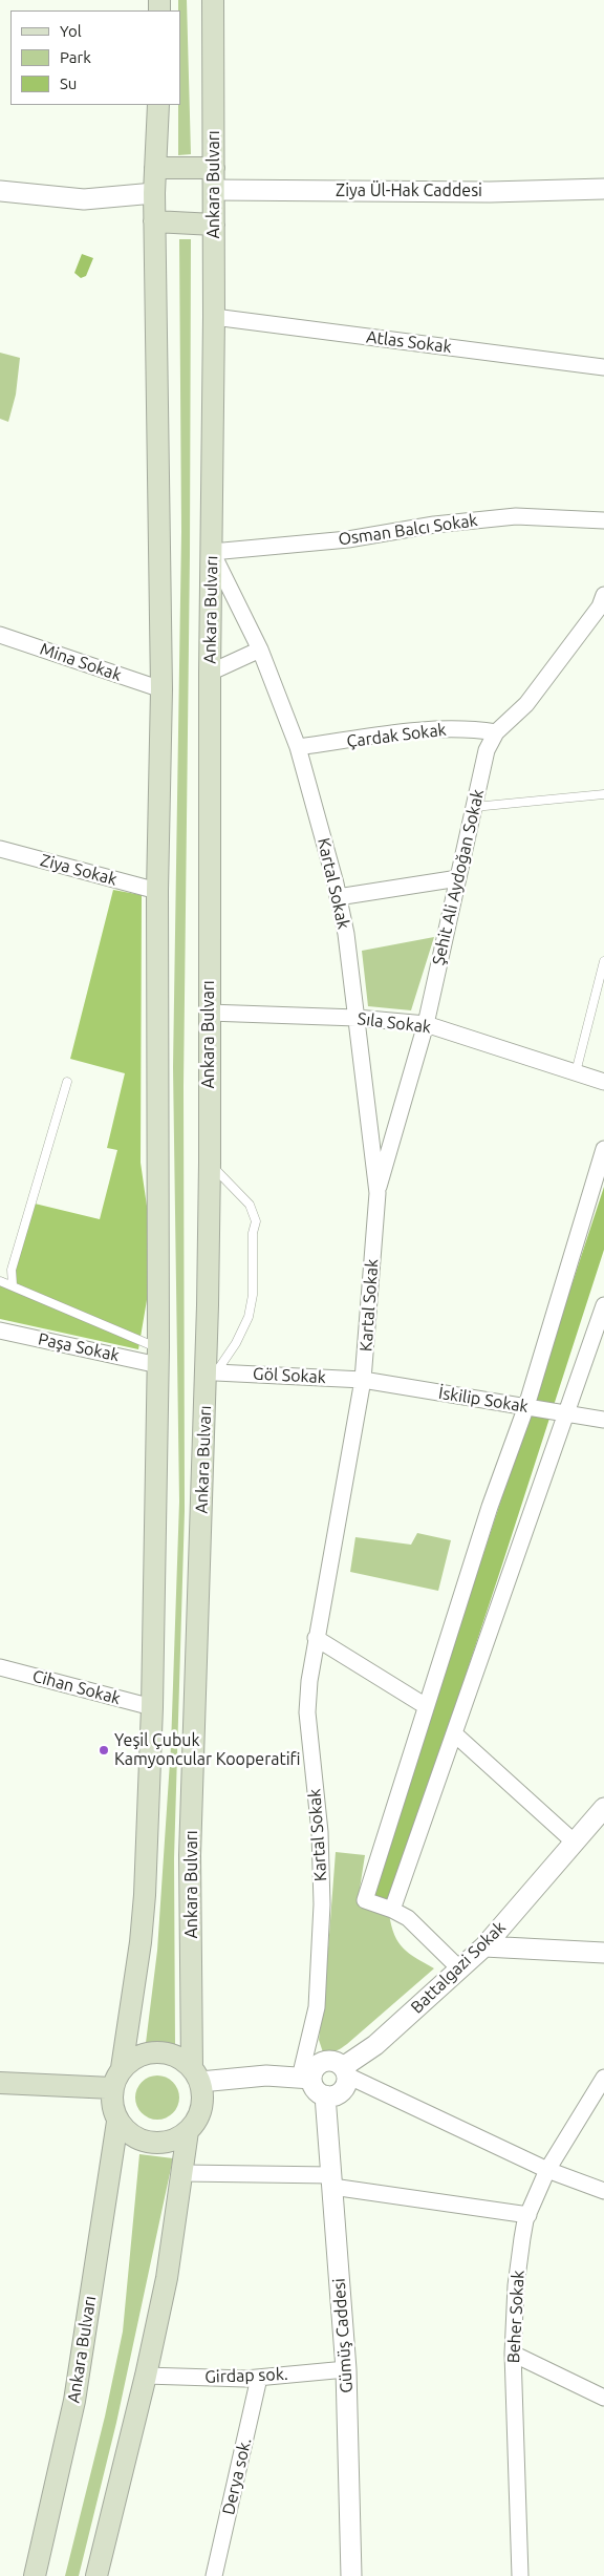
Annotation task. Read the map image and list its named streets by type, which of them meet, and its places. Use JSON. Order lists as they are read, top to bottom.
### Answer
{
  "streets": {
    "main road": ["Ankara Bulvarı"],
    "street": [
      "Ziya Ül-Hak Caddesi",
      "Atlas Sokak",
      "Osman Balcı Sokak",
      "Mina Sokak",
      "Çardak Sokak",
      "Ziya Sokak",
      "Şehit Ali Aydoğan Sokak",
      "Kartal Sokak",
      "Sıla Sokak",
      "Paşa Sokak",
      "Göl Sokak",
      "İskilip Sokak",
      "Cihan Sokak",
      "Battalgazi Sokak",
      "Beher Sokak",
      "Gümüş Caddesi",
      "Girdap sok.",
      "Derya sok."
    ]
  },
  "crossings": [
    ["Ankara Bulvarı", "Ziya Ül-Hak Caddesi"],
    ["Ankara Bulvarı", "Atlas Sokak"],
    ["Ankara Bulvarı", "Osman Balcı Sokak"],
    ["Ankara Bulvarı", "Kartal Sokak"],
    ["Ankara Bulvarı", "Sıla Sokak"],
    ["Osman Balcı Sokak", "Kartal Sokak"],
    ["Çardak Sokak", "Şehit Ali Aydoğan Sokak"],
    ["Çardak Sokak", "Kartal Sokak"],
    ["Şehit Ali Aydoğan Sokak", "Kartal Sokak"],
    ["Şehit Ali Aydoğan Sokak", "Sıla Sokak"],
    ["Kartal Sokak", "Sıla Sokak"],
    ["Kartal Sokak", "Göl Sokak"],
    ["Kartal Sokak", "İskilip Sokak"],
    ["Kartal Sokak", "Battalgazi Sokak"],
    ["Kartal Sokak", "Gümüş Caddesi"],
    ["Göl Sokak", "İskilip Sokak"],
    ["Battalgazi Sokak", "Gümüş Caddesi"],
    ["Gümüş Caddesi", "Girdap sok."],
    ["Girdap sok.", "Derya sok."]
  ],
  "places": ["Yeşil Çubuk Kamyoncular Kooperatifi"],
  "legend": ["Yol", "Park", "Su"]
}
